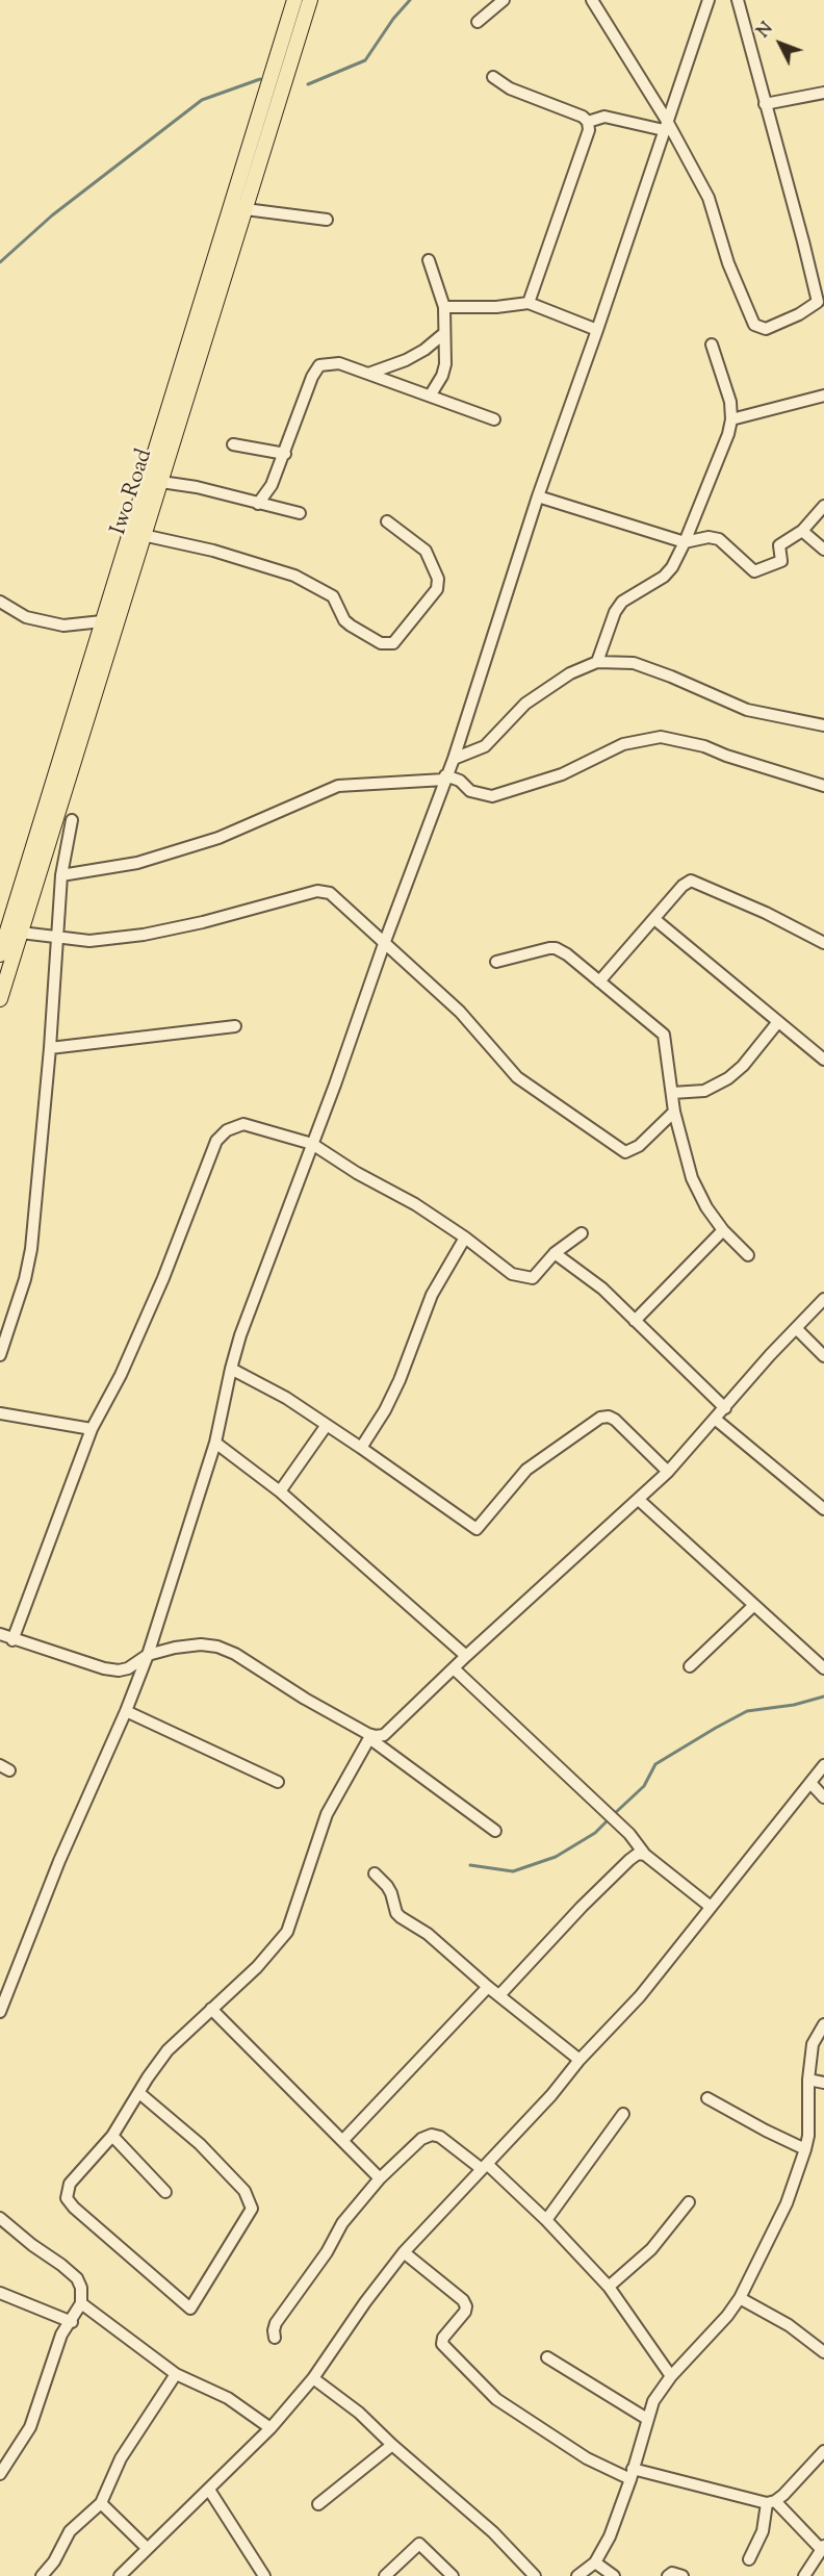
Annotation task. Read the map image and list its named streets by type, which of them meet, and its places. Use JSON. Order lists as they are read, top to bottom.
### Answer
{
  "streets": {
    "main road": ["Iwo Road"]
  },
  "north": "top left"
}
